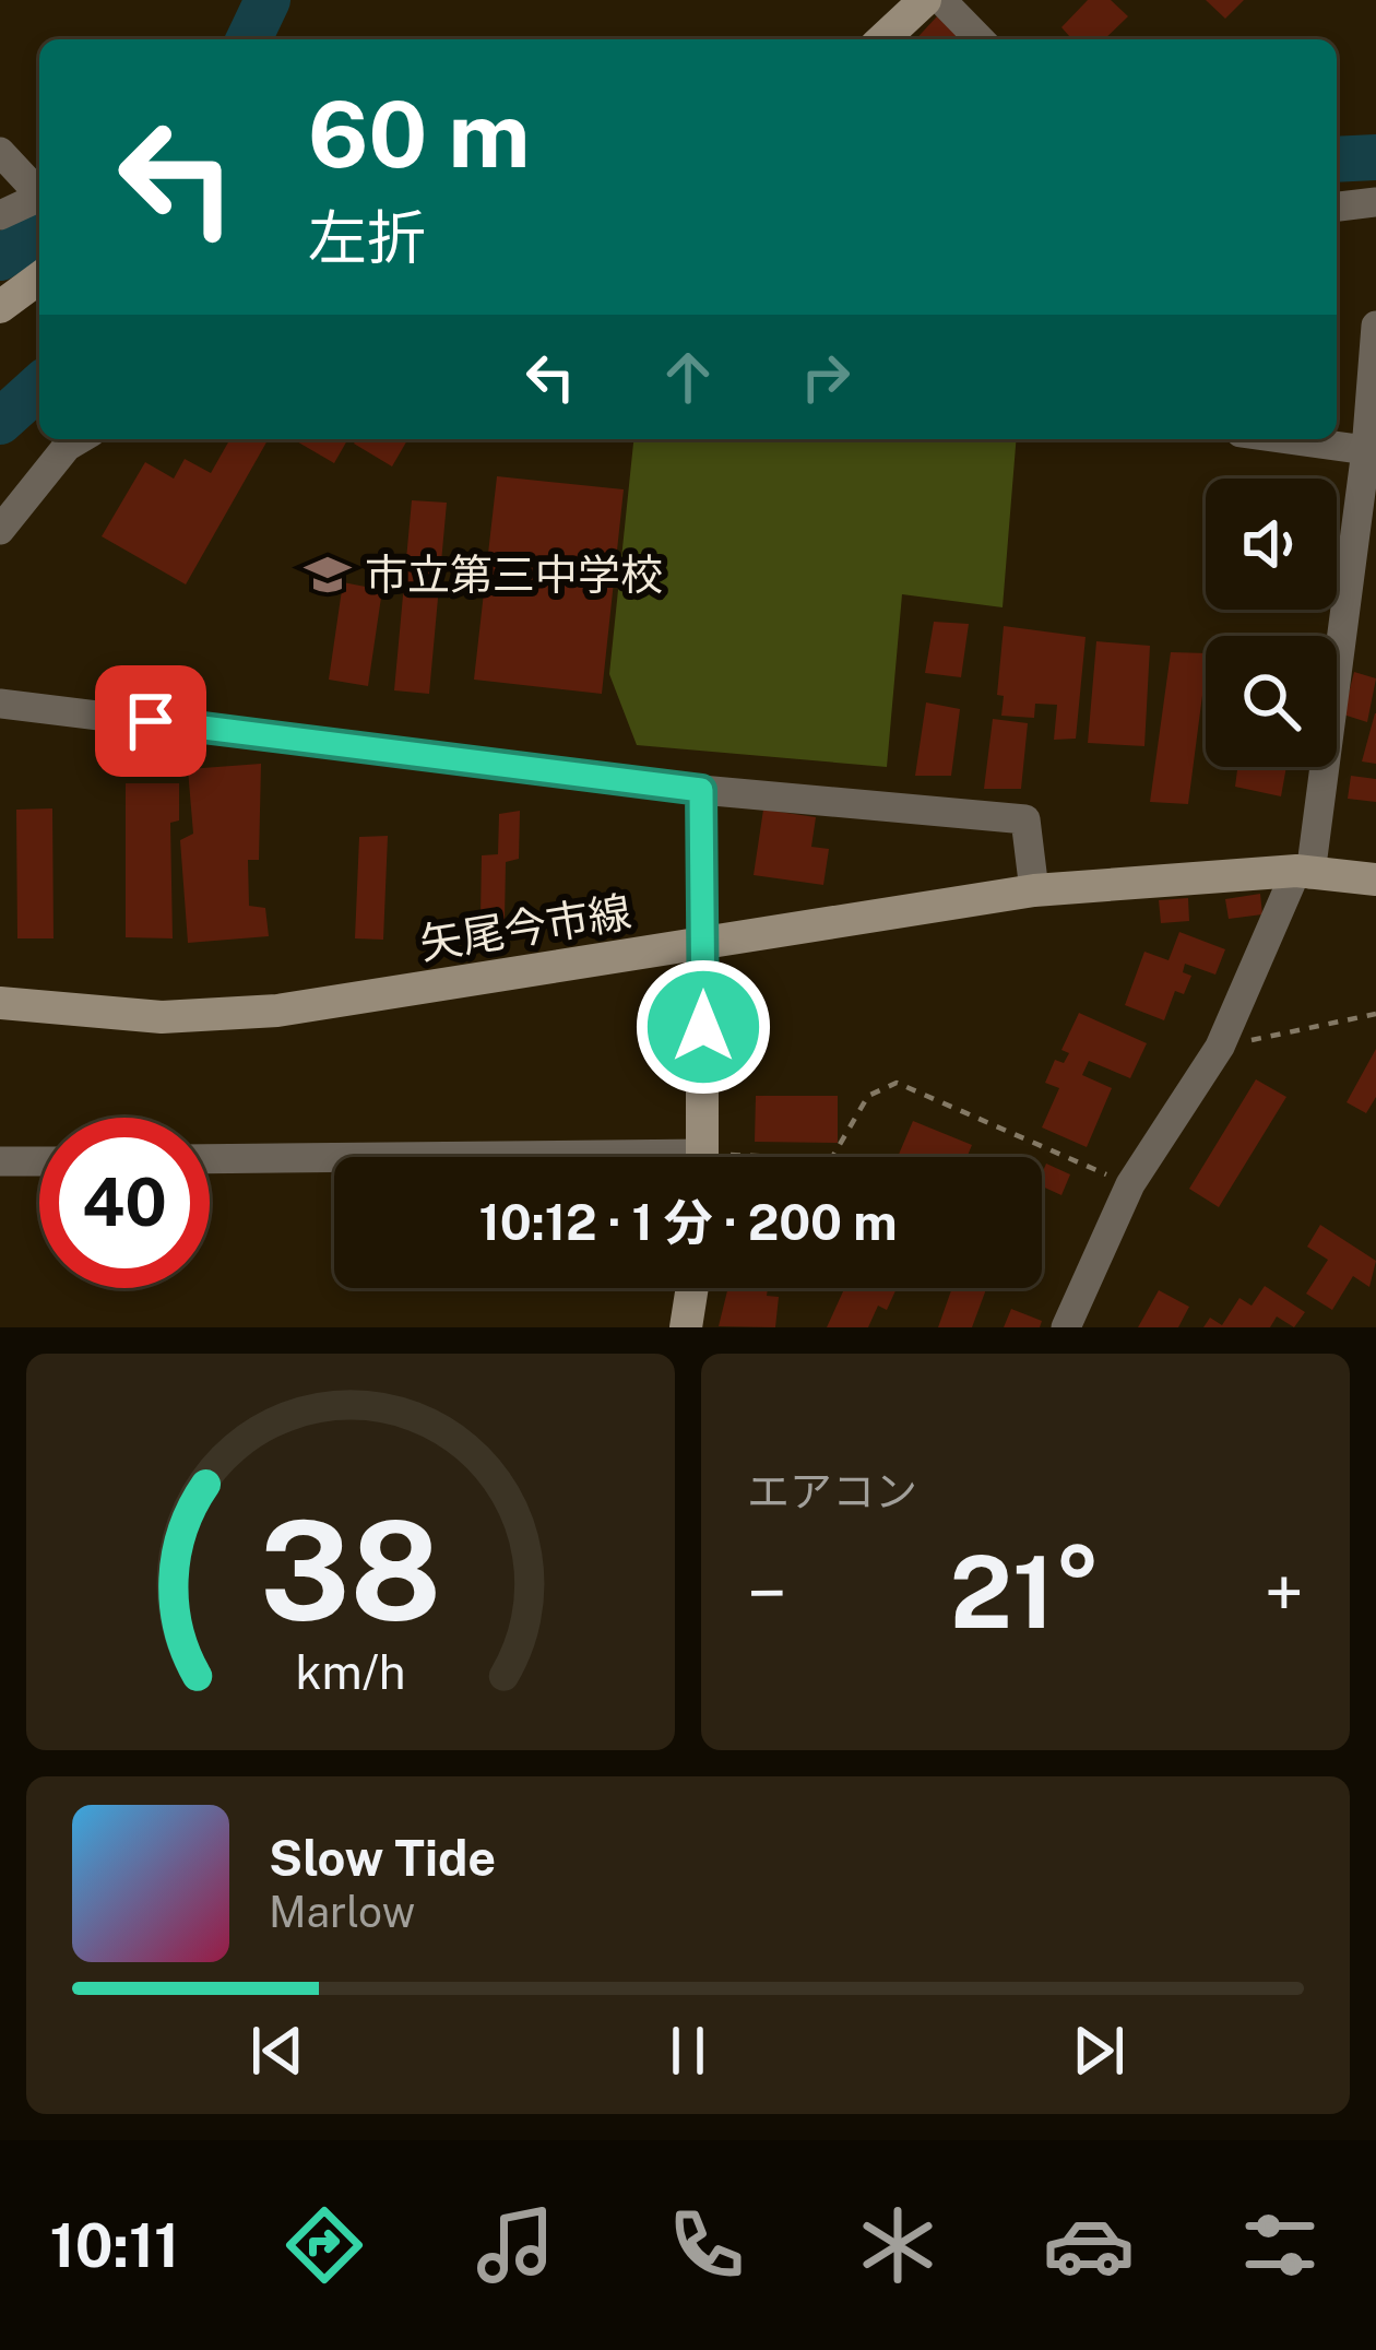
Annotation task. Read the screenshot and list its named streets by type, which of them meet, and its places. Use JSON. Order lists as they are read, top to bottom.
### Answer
{
  "streets": {
    "main road": ["矢尾今市線"]
  },
  "places": {
    "school or university": ["市立第三中学校"]
  },
  "page": {
    "turn": ["60 m", "左折"],
    "limit": "40",
    "trip": "10:12 · 1 分 · 200 m",
    "tile": "エアコン",
    "heat": ["−", "21°", "+"],
    "song": ["Slow Tide", "Marlow"],
    "tabs": "10:11",
    "gauge": ["38", "km/h"]
  }
}
